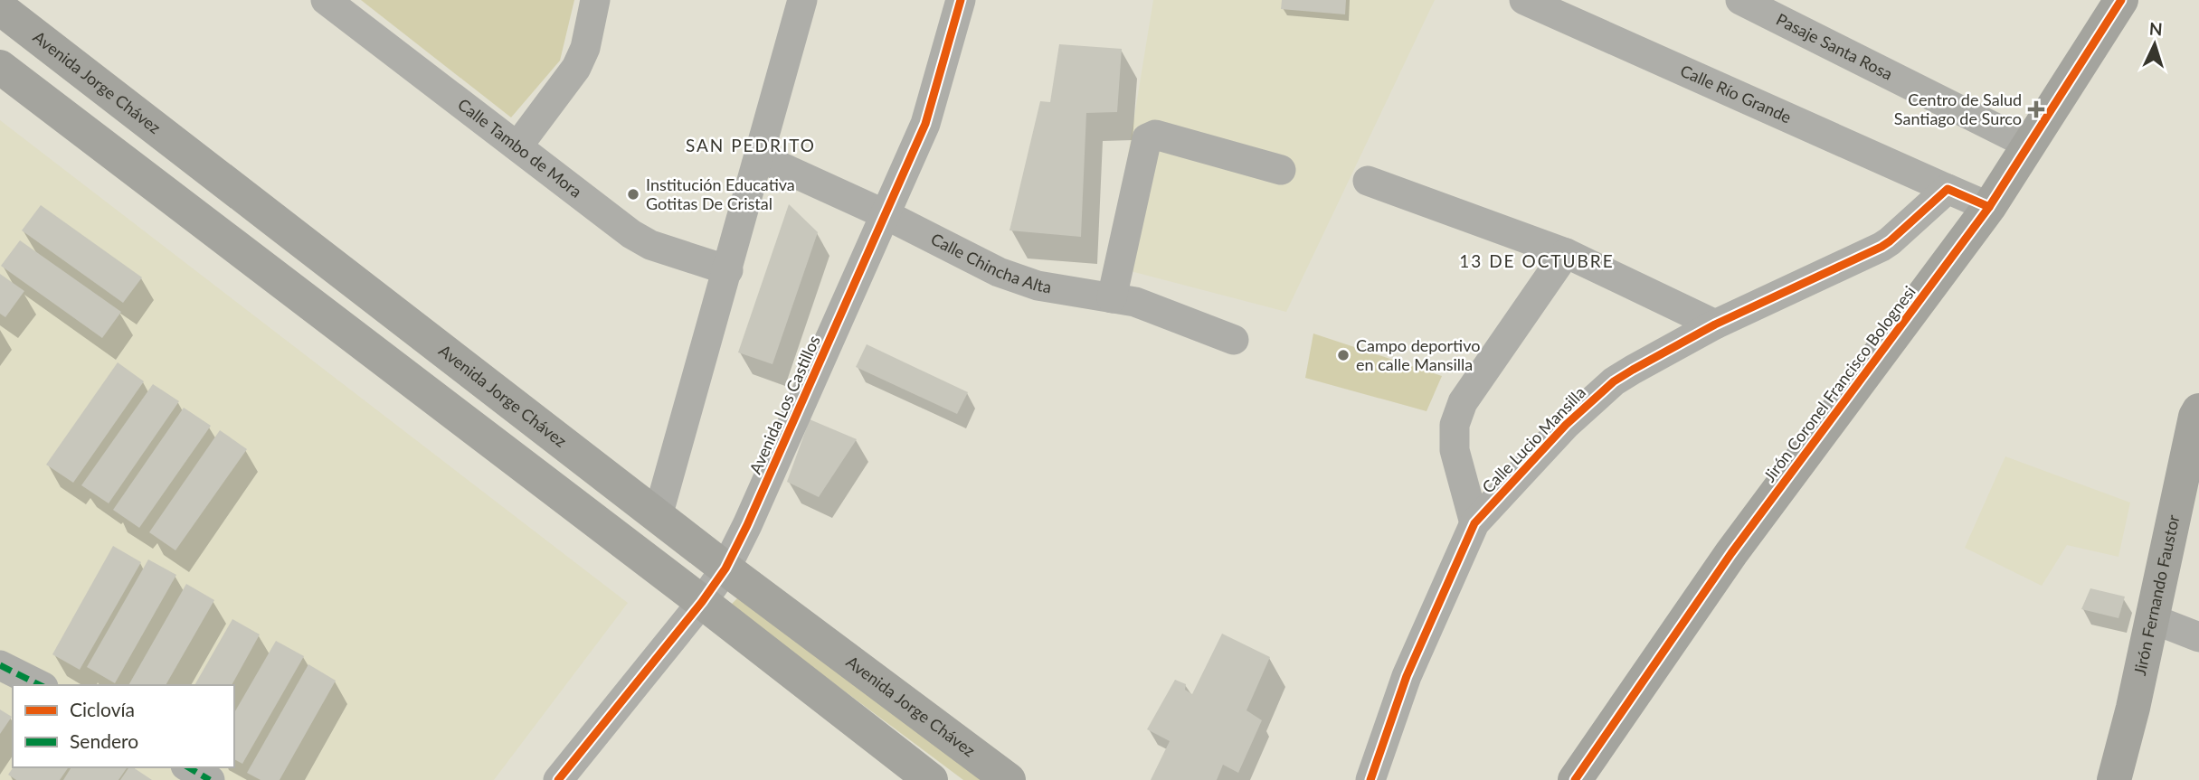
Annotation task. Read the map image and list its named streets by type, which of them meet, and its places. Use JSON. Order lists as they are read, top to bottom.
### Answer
{
  "streets": {
    "main road": ["Avenida Jorge Chávez", "Jirón Coronel Francisco Bolognesi", "Jirón Fernando Faustor"],
    "street": [
      "Pasaje Santa Rosa",
      "Calle Río Grande",
      "Calle Tambo de Mora",
      "Calle Chincha Alta",
      "Avenida Los Castillos",
      "Calle Lucio Mansilla"
    ]
  },
  "crossings": [
    ["Pasaje Santa Rosa", "Jirón Coronel Francisco Bolognesi"],
    ["Avenida Jorge Chávez", "Avenida Los Castillos"],
    ["Calle Río Grande", "Calle Lucio Mansilla"],
    ["Calle Chincha Alta", "Avenida Los Castillos"]
  ],
  "districts": ["SAN PEDRITO", "13 DE OCTUBRE"],
  "places": {
    "health": ["Centro de Salud Santiago de Surco"],
    "other": ["Institución Educativa Gotitas De Cristal", "Campo deportivo en calle Mansilla"]
  },
  "legend": ["Ciclovía", "Sendero"],
  "north": "top"
}
